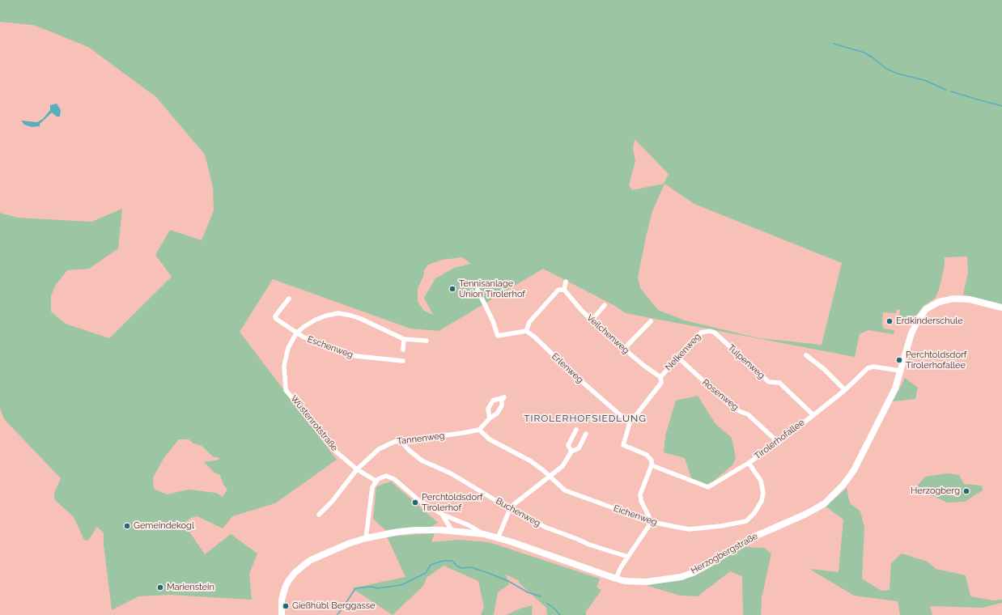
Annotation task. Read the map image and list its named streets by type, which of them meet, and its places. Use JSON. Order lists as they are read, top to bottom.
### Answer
{
  "streets": {
    "main road": ["Herzogbergstraße"],
    "street": [
      "Veilchenweg",
      "Eschenweg",
      "Nelkenweg",
      "Tulpenweg",
      "Erlenweg",
      "Rosenweg",
      "Wüstenrotstraße",
      "Tannenweg",
      "Tirolerhofallee",
      "Buchenweg",
      "Eichenweg"
    ]
  },
  "crossings": [
    ["Veilchenweg", "Nelkenweg"],
    ["Eschenweg", "Wüstenrotstraße"],
    ["Nelkenweg", "Tulpenweg"],
    ["Nelkenweg", "Erlenweg"],
    ["Nelkenweg", "Rosenweg"],
    ["Nelkenweg", "Tirolerhofallee"],
    ["Tulpenweg", "Tirolerhofallee"],
    ["Rosenweg", "Tirolerhofallee"],
    ["Wüstenrotstraße", "Tannenweg"],
    ["Tannenweg", "Buchenweg"],
    ["Tannenweg", "Eichenweg"],
    ["Tirolerhofallee", "Eichenweg"],
    ["Tirolerhofallee", "Herzogbergstraße"]
  ],
  "districts": ["TIROLERHOFSIEDLUNG"],
  "places": [
    "Tennisanlage Union Tirolerhof",
    "Erdkinderschule",
    "Perchtoldsdorf Tirolerhofallee",
    "Herzogberg",
    "Perchtoldsdorf Tirolerhof",
    "Gemeindekogl",
    "Marienstein",
    "Gießhübl Berggasse"
  ]
}
